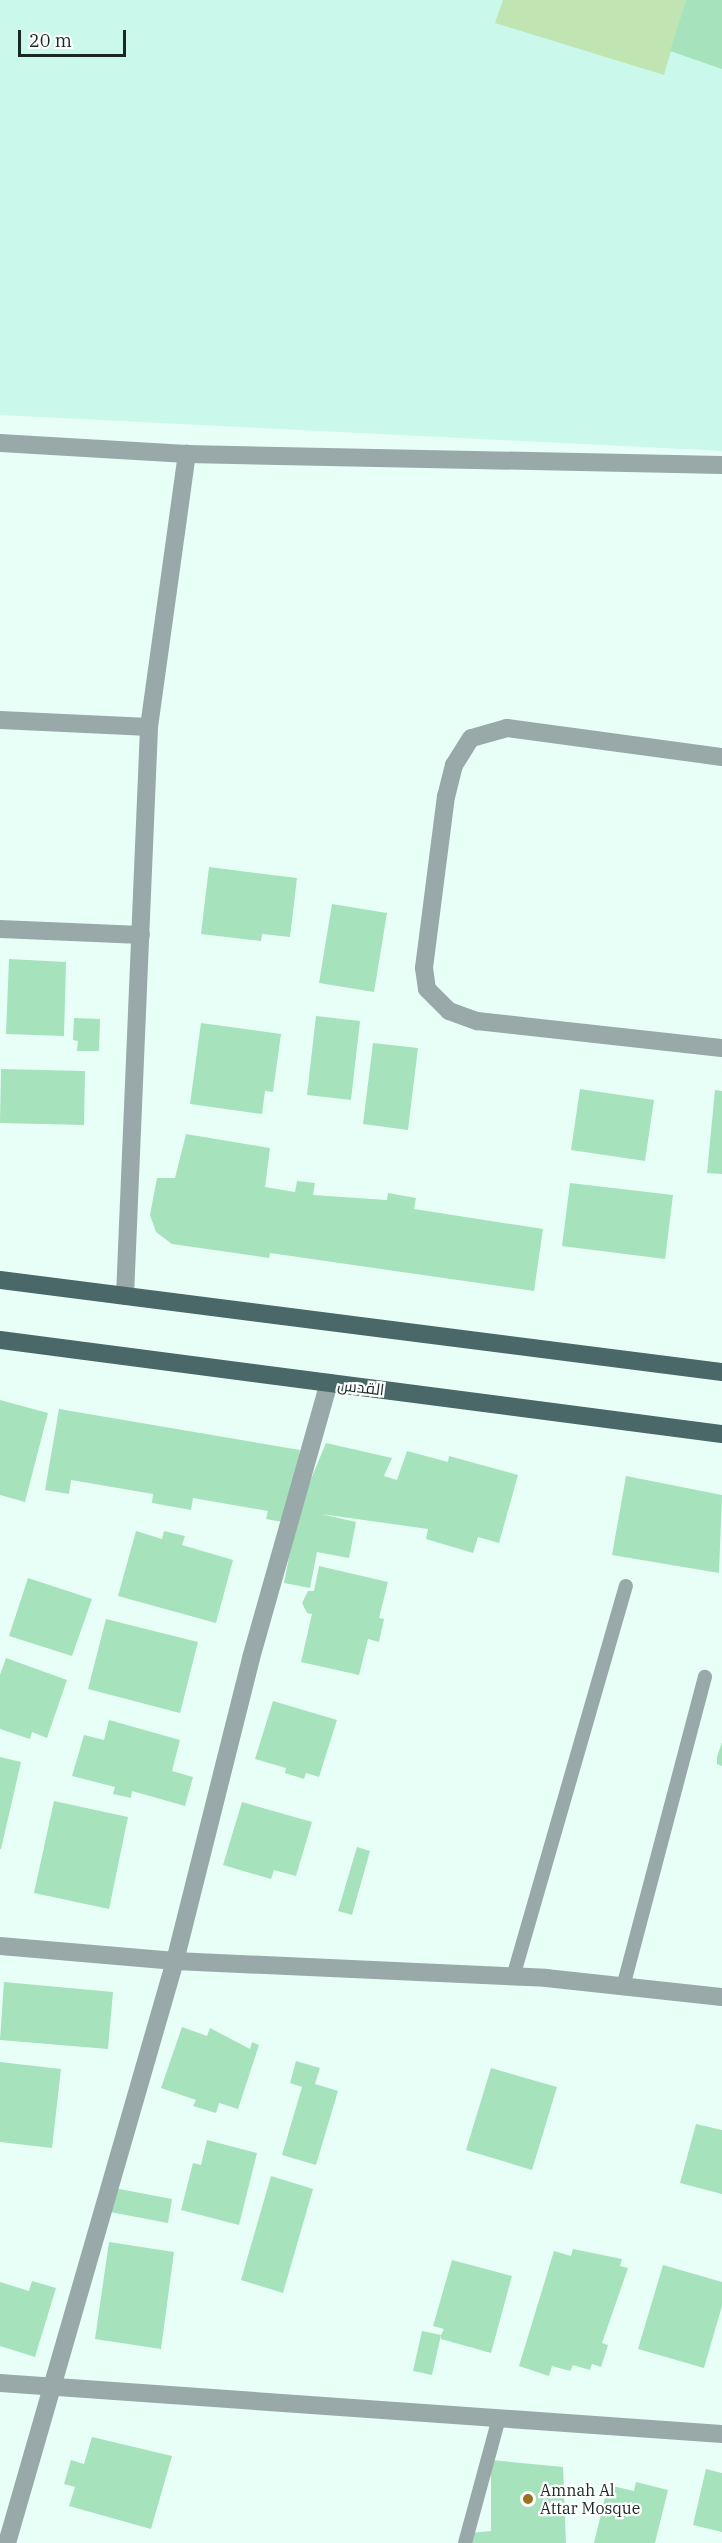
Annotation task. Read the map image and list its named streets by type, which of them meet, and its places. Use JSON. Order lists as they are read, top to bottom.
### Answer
{
  "streets": {
    "main road": ["القدس"]
  },
  "places": ["Amnah Al Attar Mosque"],
  "scale_bar": "20 m"
}
